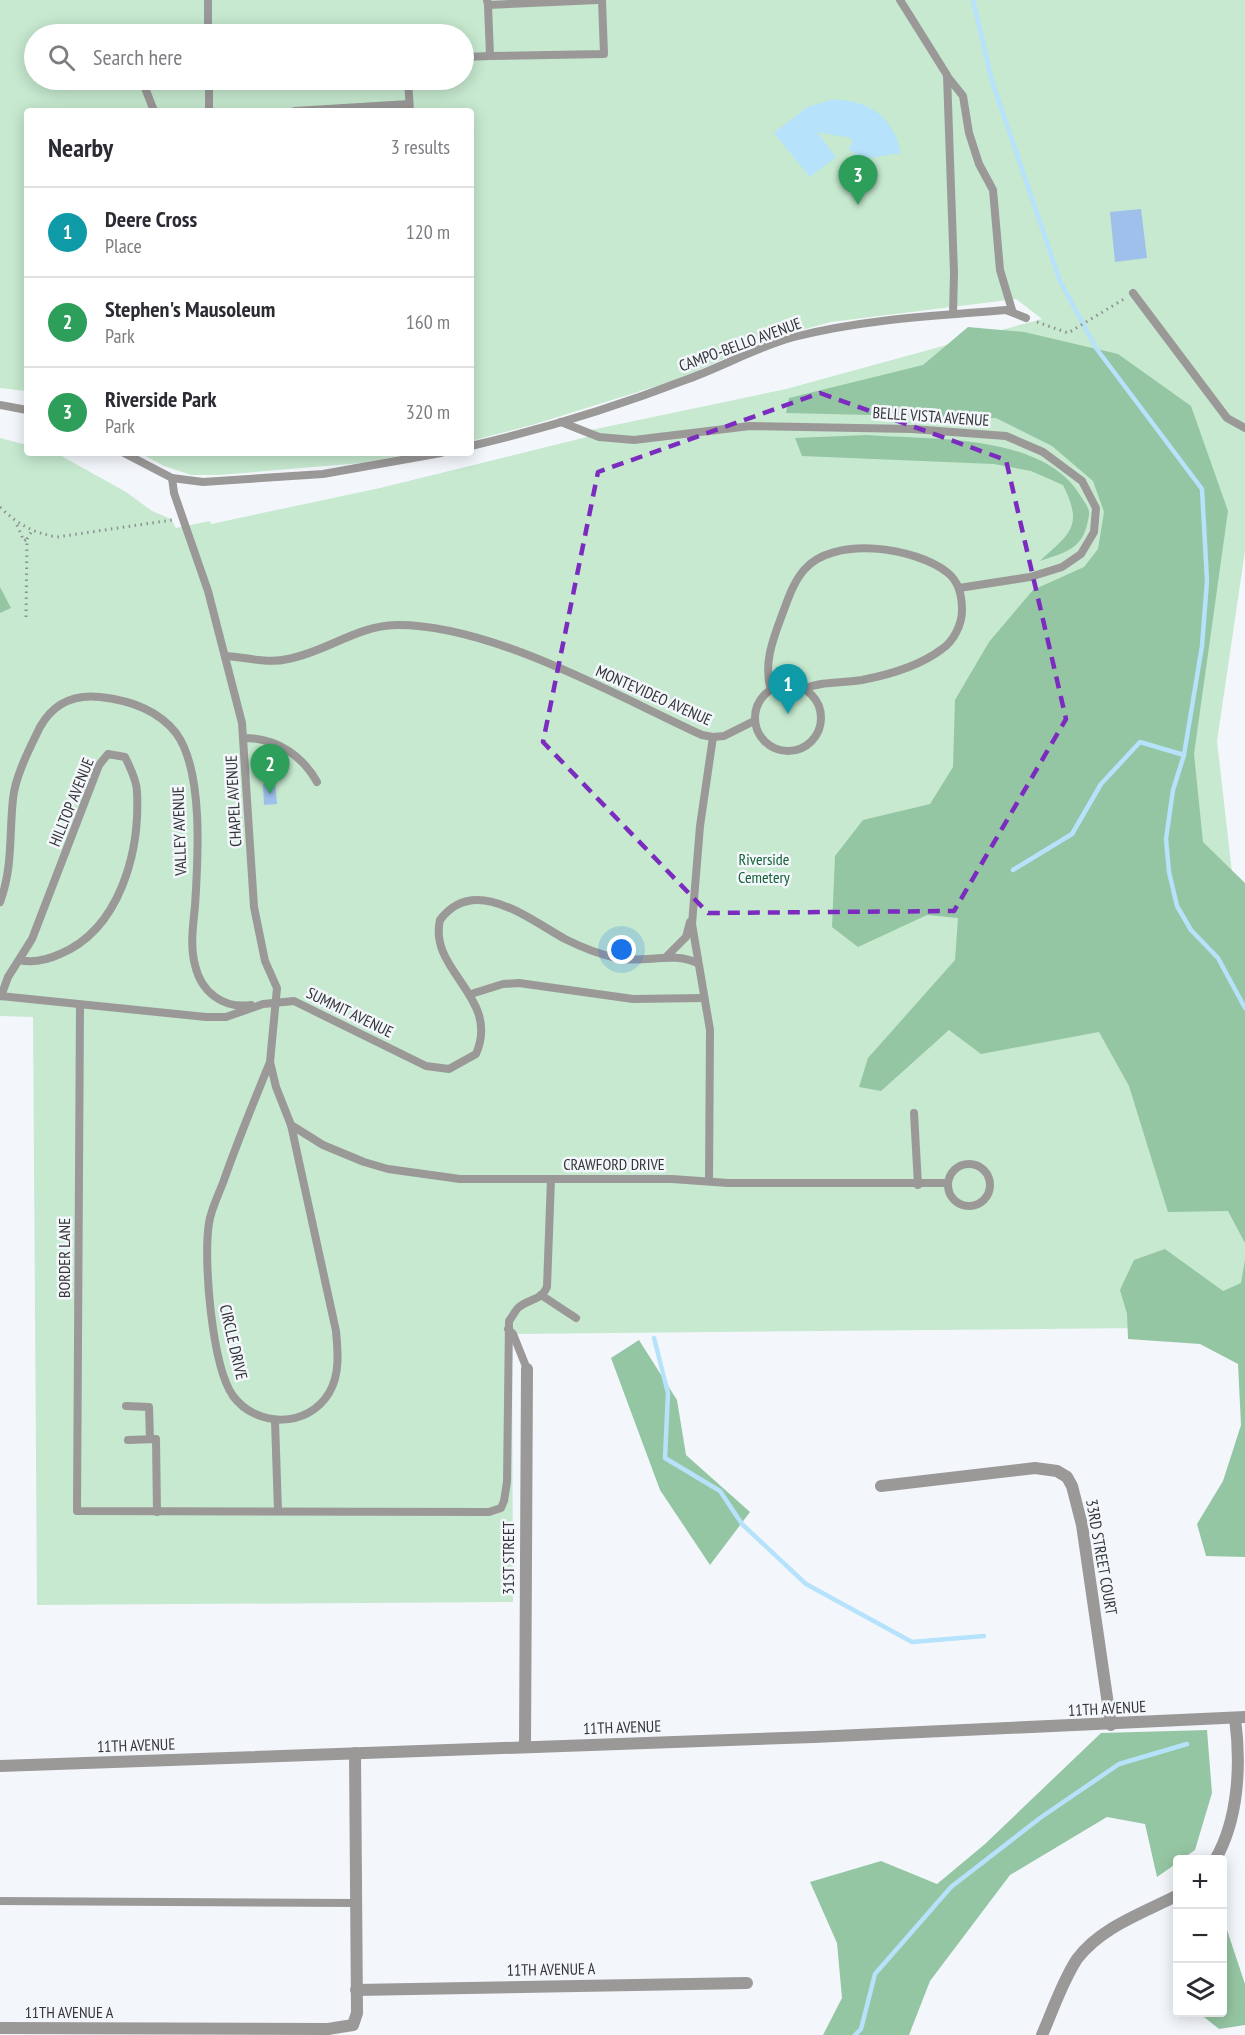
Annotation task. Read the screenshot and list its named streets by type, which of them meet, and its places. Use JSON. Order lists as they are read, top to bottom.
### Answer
{
  "streets": {
    "street": [
      "33RD STREET COURT",
      "31ST STREET",
      "11TH AVENUE",
      "11TH AVENUE A"
    ],
    "lane": [
      "CAMPO-BELLO AVENUE",
      "BELLE VISTA AVENUE",
      "MONTEVIDEO AVENUE",
      "CHAPEL AVENUE",
      "HILLTOP AVENUE",
      "VALLEY AVENUE",
      "SUMMIT AVENUE",
      "CRAWFORD DRIVE",
      "BORDER LANE",
      "CIRCLE DRIVE"
    ]
  },
  "crossings": [
    ["CAMPO-BELLO AVENUE", "BELLE VISTA AVENUE"],
    ["MONTEVIDEO AVENUE", "CHAPEL AVENUE"],
    ["MONTEVIDEO AVENUE", "SUMMIT AVENUE"],
    ["MONTEVIDEO AVENUE", "CRAWFORD DRIVE"],
    ["CHAPEL AVENUE", "SUMMIT AVENUE"],
    ["CHAPEL AVENUE", "CRAWFORD DRIVE"],
    ["CHAPEL AVENUE", "CIRCLE DRIVE"],
    ["HILLTOP AVENUE", "SUMMIT AVENUE"],
    ["VALLEY AVENUE", "SUMMIT AVENUE"],
    ["SUMMIT AVENUE", "BORDER LANE"],
    ["33RD STREET COURT", "11TH AVENUE"],
    ["31ST STREET", "11TH AVENUE"]
  ],
  "parks": ["Riverside Cemetery"],
  "page": {
    "search": "Search here",
    "heading": ["Nearby", "3 results"],
    "pins": ["3", "1", "2"],
    "list": [
      {
        "mark": "1",
        "name": "Deere Cross",
        "note": "Place",
        "value": "120 m"
      },
      {
        "mark": "2",
        "name": "Stephen's Mausoleum",
        "note": "Park",
        "value": "160 m"
      },
      {
        "mark": "3",
        "name": "Riverside Park",
        "note": "Park",
        "value": "320 m"
      }
    ],
    "map_buttons": ["+", "−"]
  }
}
